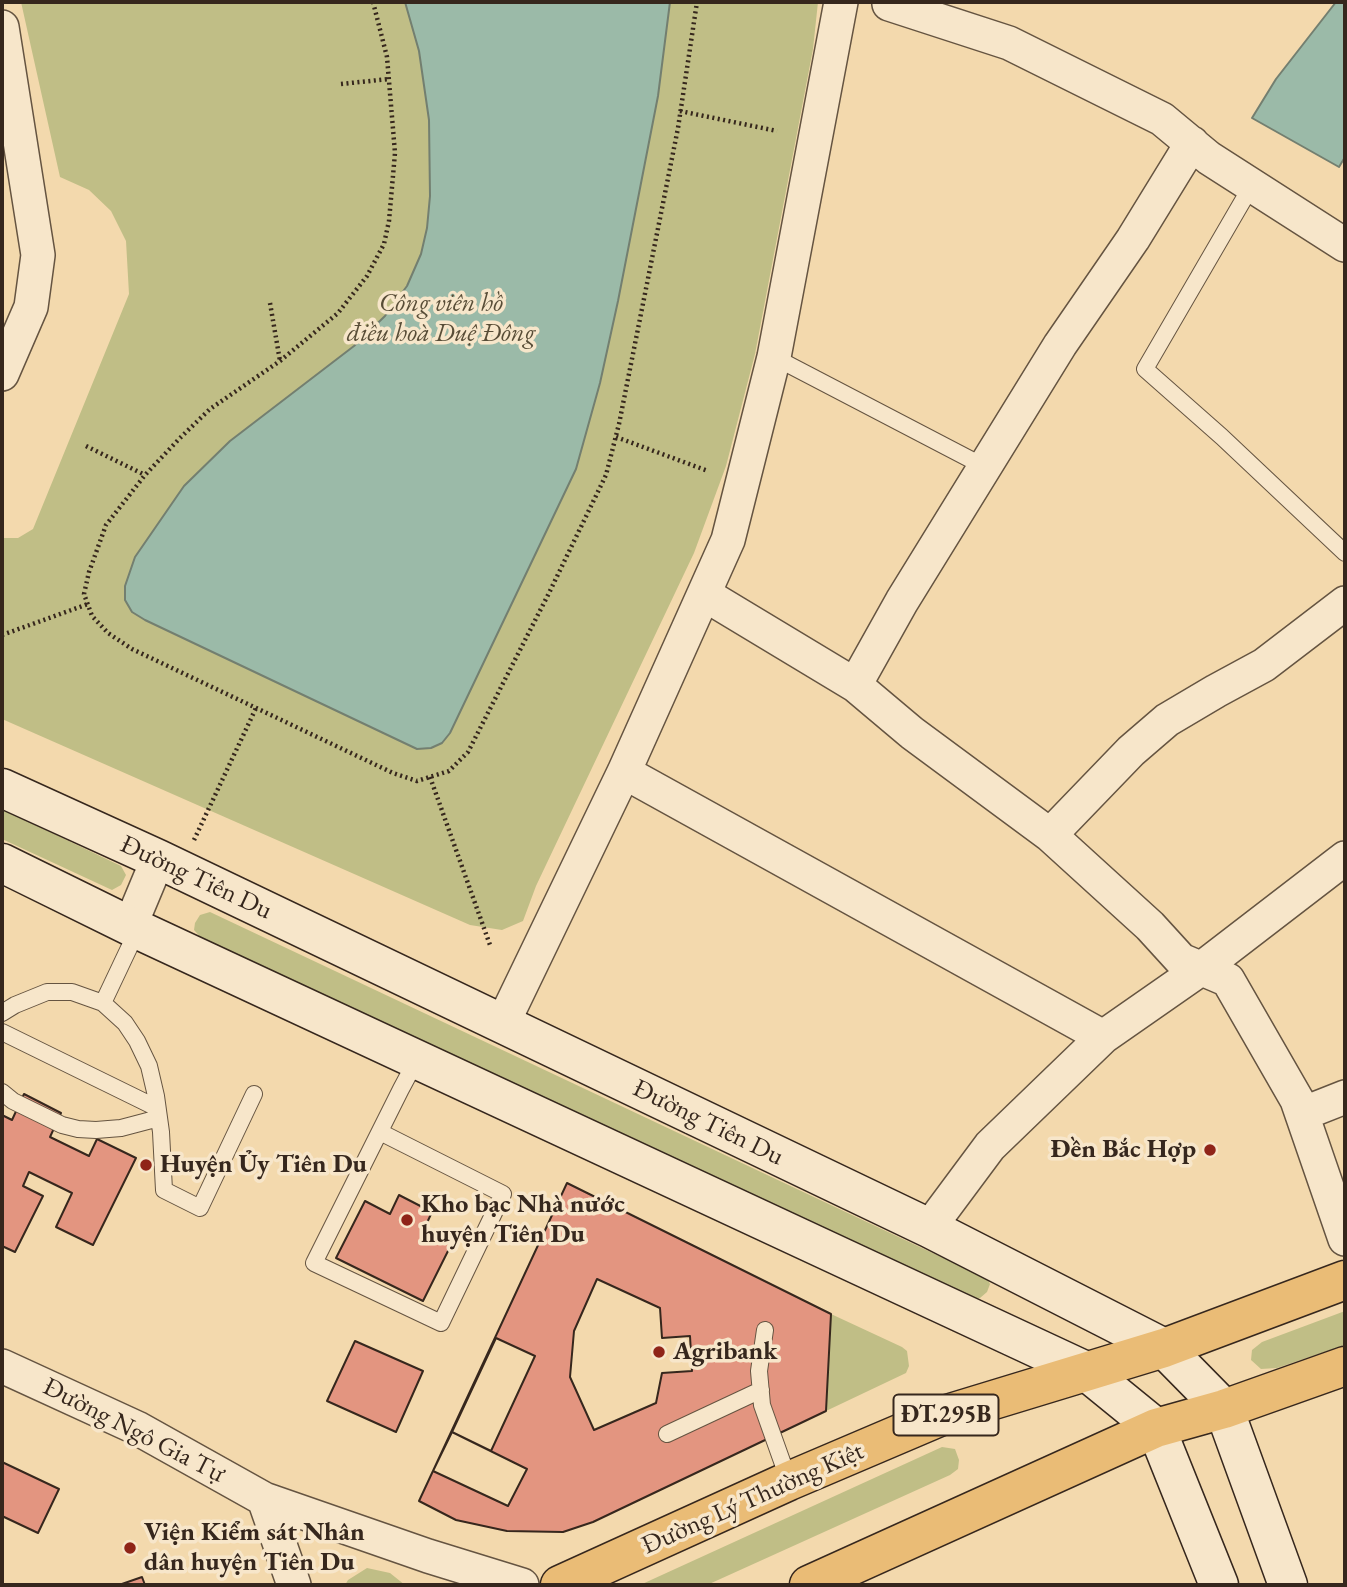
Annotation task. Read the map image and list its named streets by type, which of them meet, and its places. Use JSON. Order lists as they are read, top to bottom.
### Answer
{
  "streets": {
    "main road": ["Đường Tiên Du", "ĐT.295B", "Đường Lý Thường Kiệt"],
    "street": ["Đường Ngô Gia Tự"]
  },
  "crossings": [
    ["Đường Tiên Du", "Đường Lý Thường Kiệt"]
  ],
  "parks": ["Công viên hồ điều hoà Duệ Đông"],
  "places": [
    "Đền Bắc Hợp",
    "Huyện Ủy Tiên Du",
    "Kho bạc Nhà nước huyện Tiên Du",
    "Agribank",
    "Viện Kiểm sát Nhân dân huyện Tiên Du"
  ]
}
